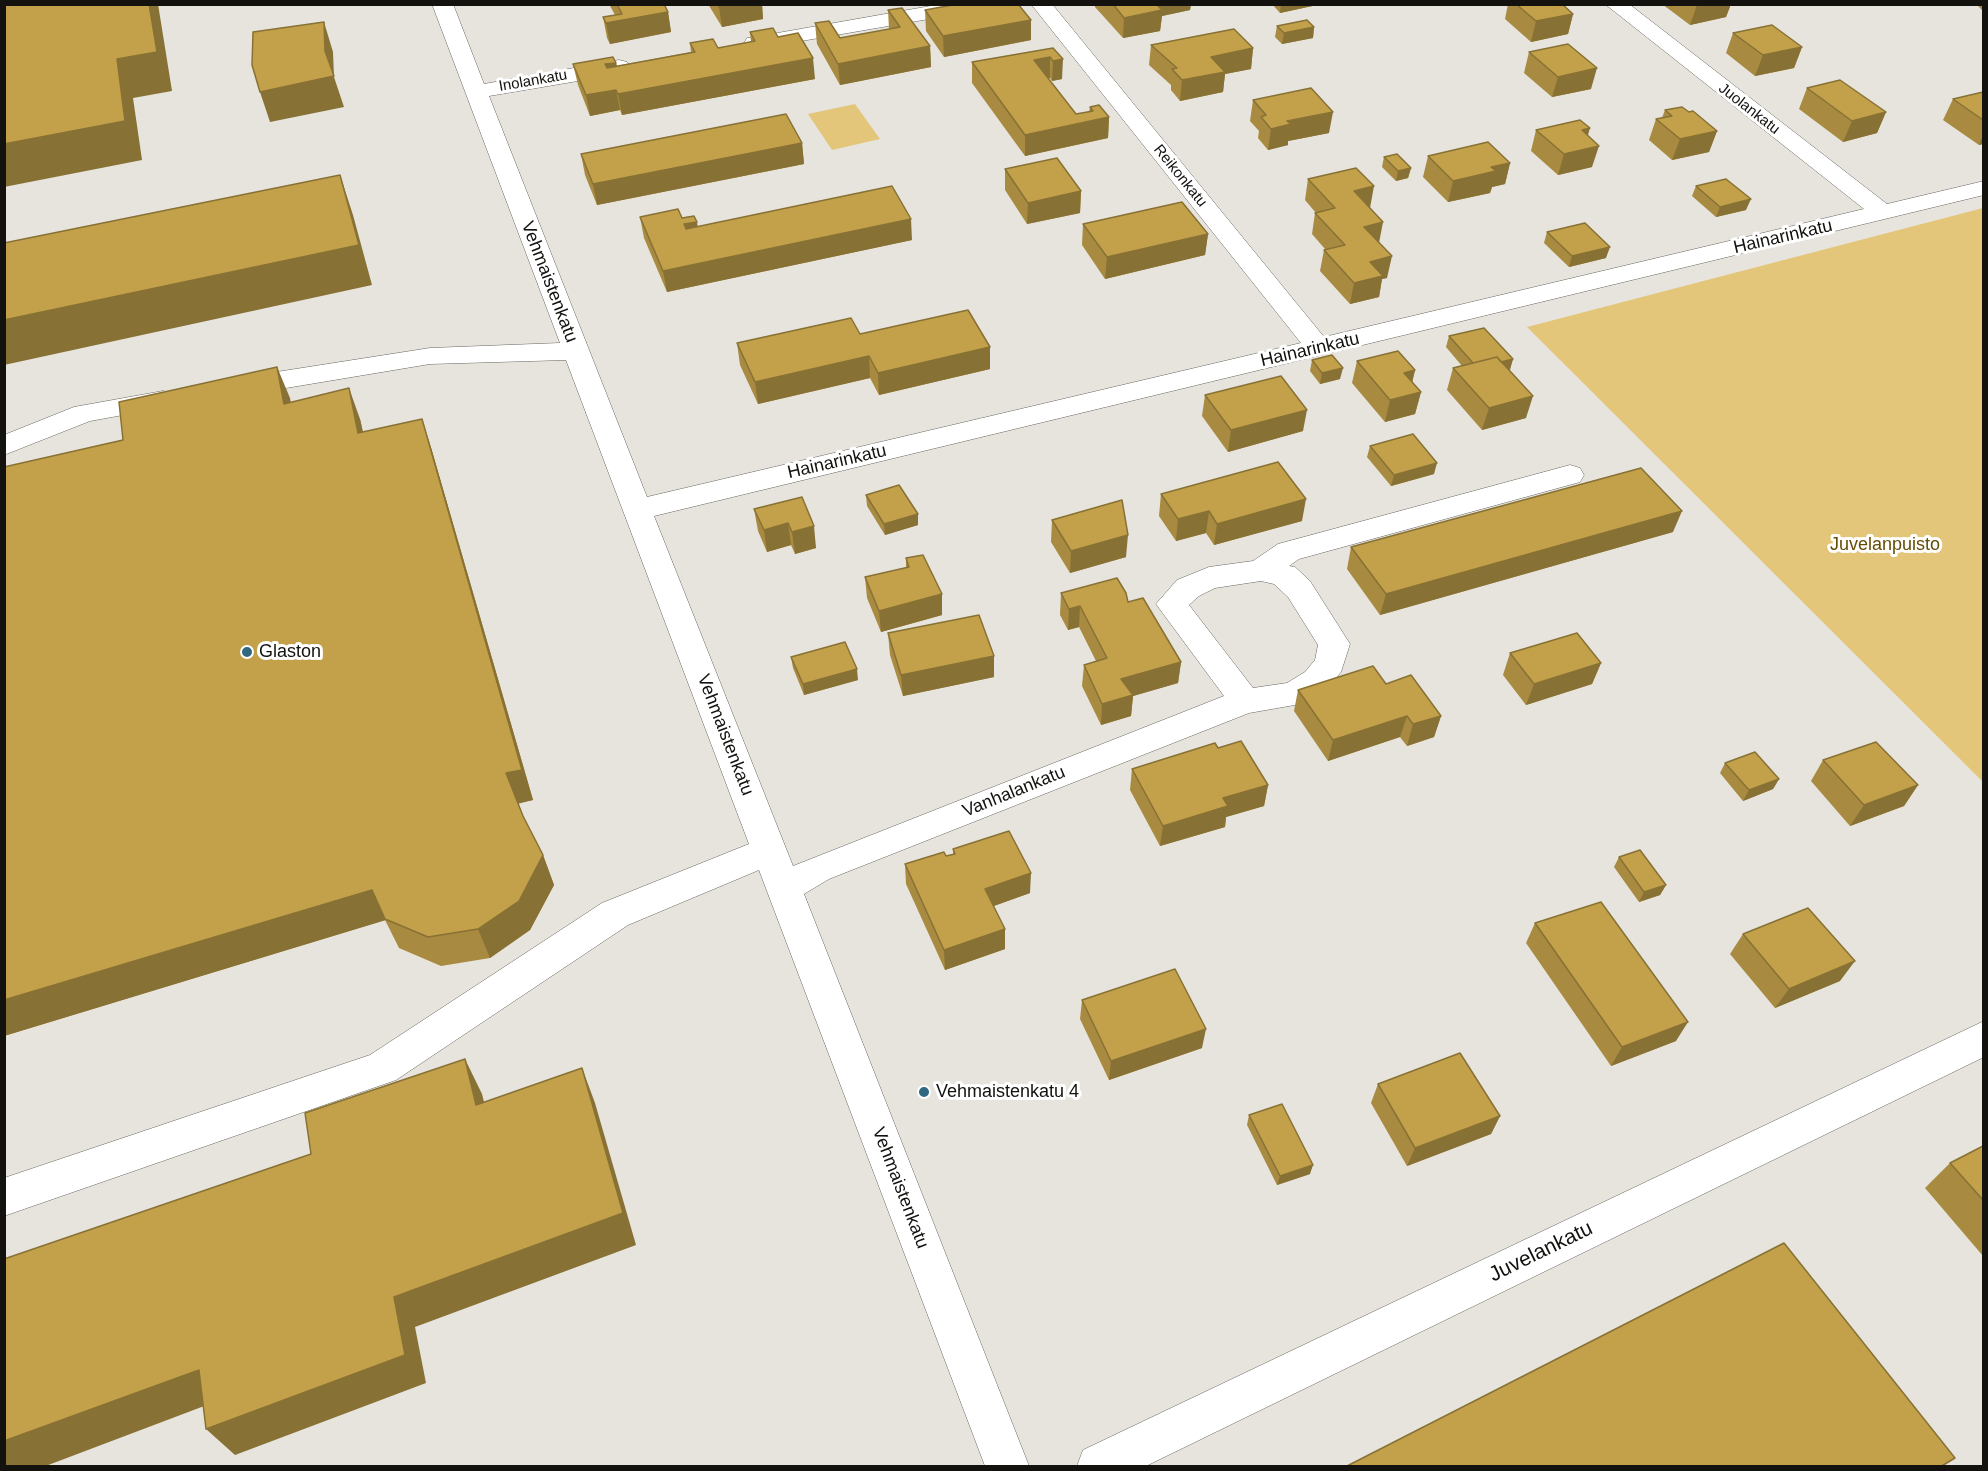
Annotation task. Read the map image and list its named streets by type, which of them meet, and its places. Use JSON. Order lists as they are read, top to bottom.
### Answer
{
  "streets": {
    "street": [
      "Inolankatu",
      "Juolankatu",
      "Reikonkatu",
      "Hainarinkatu",
      "Vehmaistenkatu",
      "Vanhalankatu",
      "Juvelankatu"
    ]
  },
  "crossings": [
    ["Inolankatu", "Vehmaistenkatu"],
    ["Juolankatu", "Hainarinkatu"],
    ["Reikonkatu", "Hainarinkatu"],
    ["Hainarinkatu", "Vehmaistenkatu"],
    ["Vehmaistenkatu", "Vanhalankatu"]
  ],
  "parks": ["Juvelanpuisto"],
  "places": ["Glaston", "Vehmaistenkatu 4"]
}
